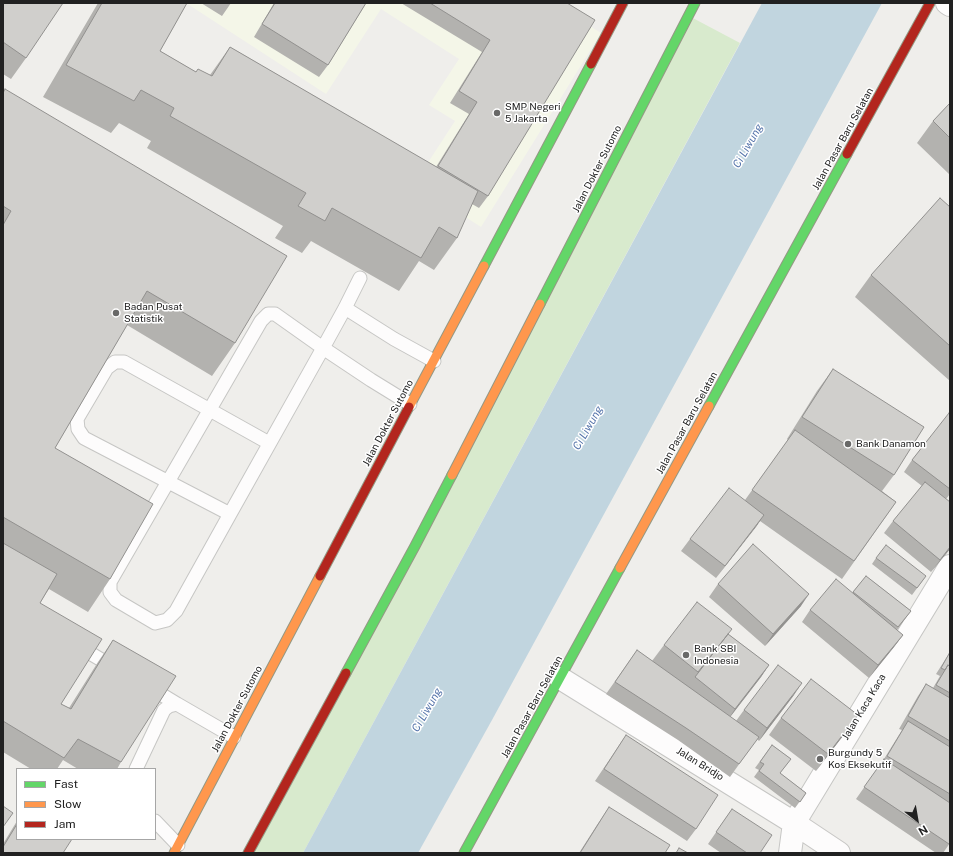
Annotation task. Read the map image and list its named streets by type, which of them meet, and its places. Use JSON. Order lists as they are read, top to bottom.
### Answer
{
  "streets": {
    "main road": ["Jalan Pasar Baru Selatan", "Jalan Dokter Sutomo"],
    "street": ["Jalan Kaca Kaca", "Jalan Bridjo"]
  },
  "crossings": [
    ["Jalan Pasar Baru Selatan", "Jalan Bridjo"],
    ["Jalan Kaca Kaca", "Jalan Bridjo"]
  ],
  "water": ["Ci Liwung"],
  "places": [
    "SMP Negeri 5 Jakarta",
    "Badan Pusat Statistik",
    "Bank Danamon",
    "Bank SBI Indonesia",
    "Burgundy 5 Kos Eksekutif"
  ],
  "legend": ["Fast", "Slow", "Jam"],
  "north": "bottom right"
}
